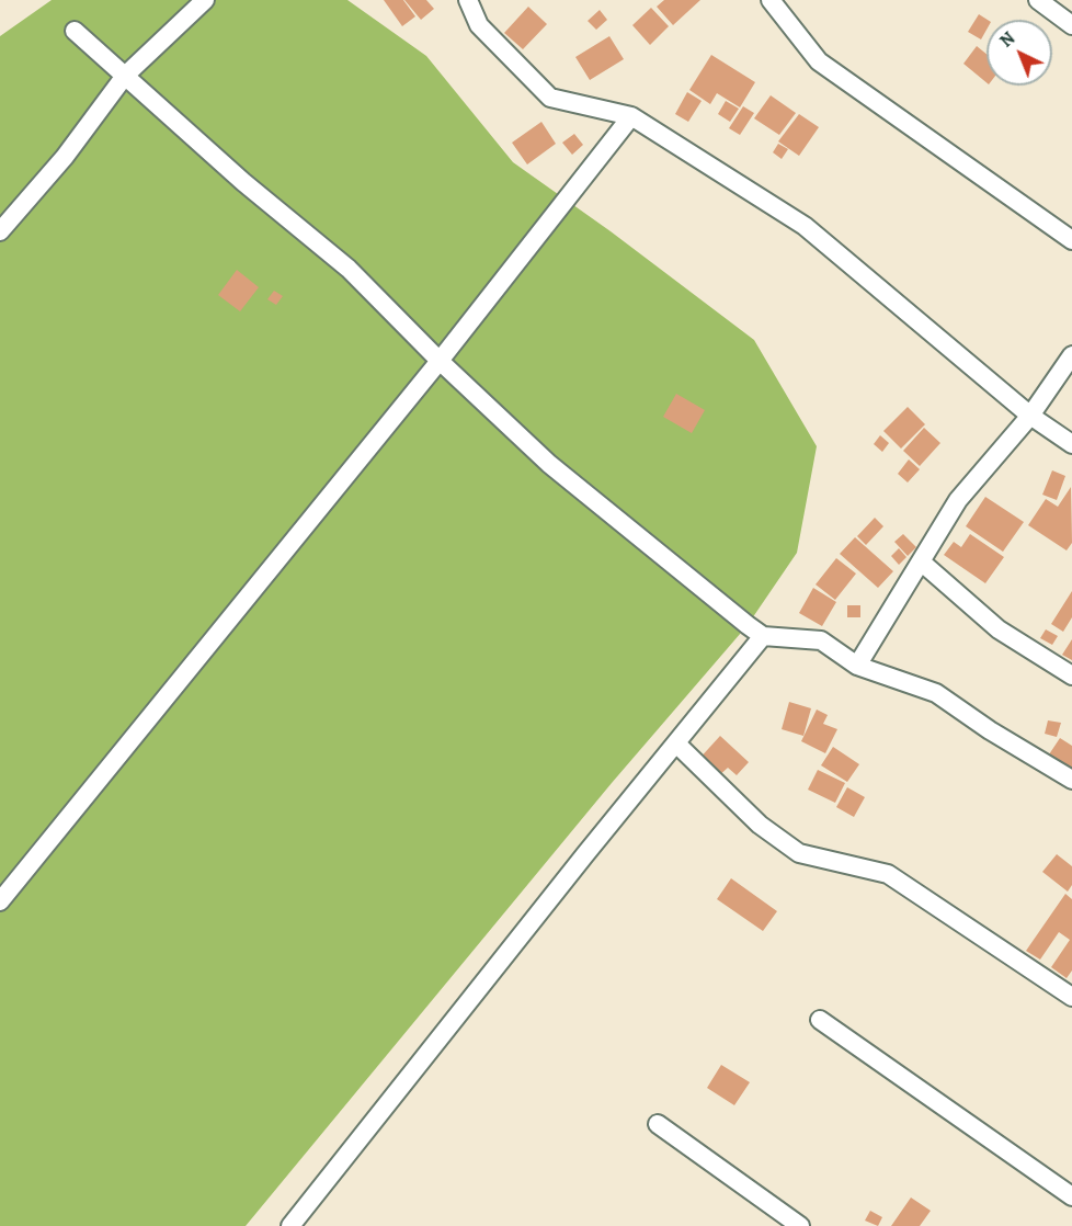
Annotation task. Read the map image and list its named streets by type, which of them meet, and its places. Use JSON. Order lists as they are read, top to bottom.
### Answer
{
  "north": "top left"
}
